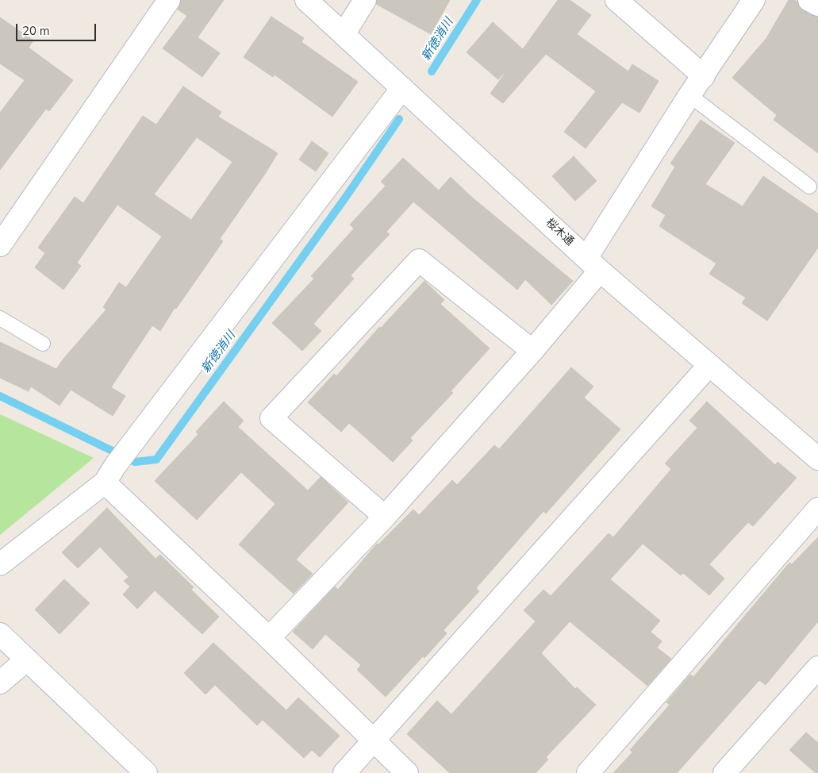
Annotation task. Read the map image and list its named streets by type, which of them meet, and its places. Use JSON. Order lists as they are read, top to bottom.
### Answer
{
  "streets": {
    "street": ["桜木通"]
  },
  "water": ["新徳消川"],
  "scale_bar": "20 m"
}
